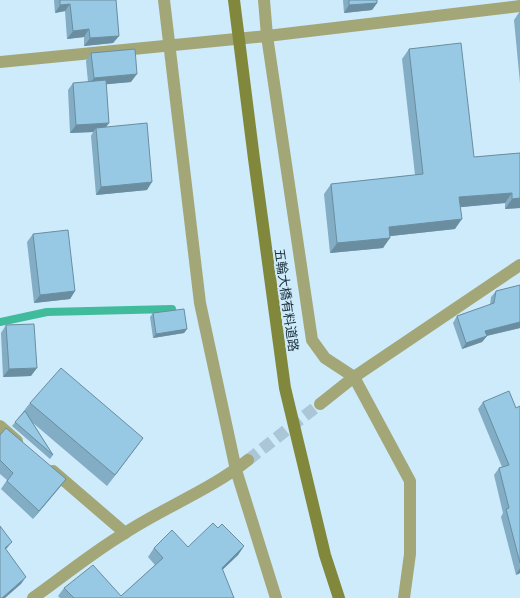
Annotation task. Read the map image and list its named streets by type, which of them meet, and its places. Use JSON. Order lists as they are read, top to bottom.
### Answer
{
  "streets": {
    "main road": ["五輪大橋有料道路"]
  }
}
